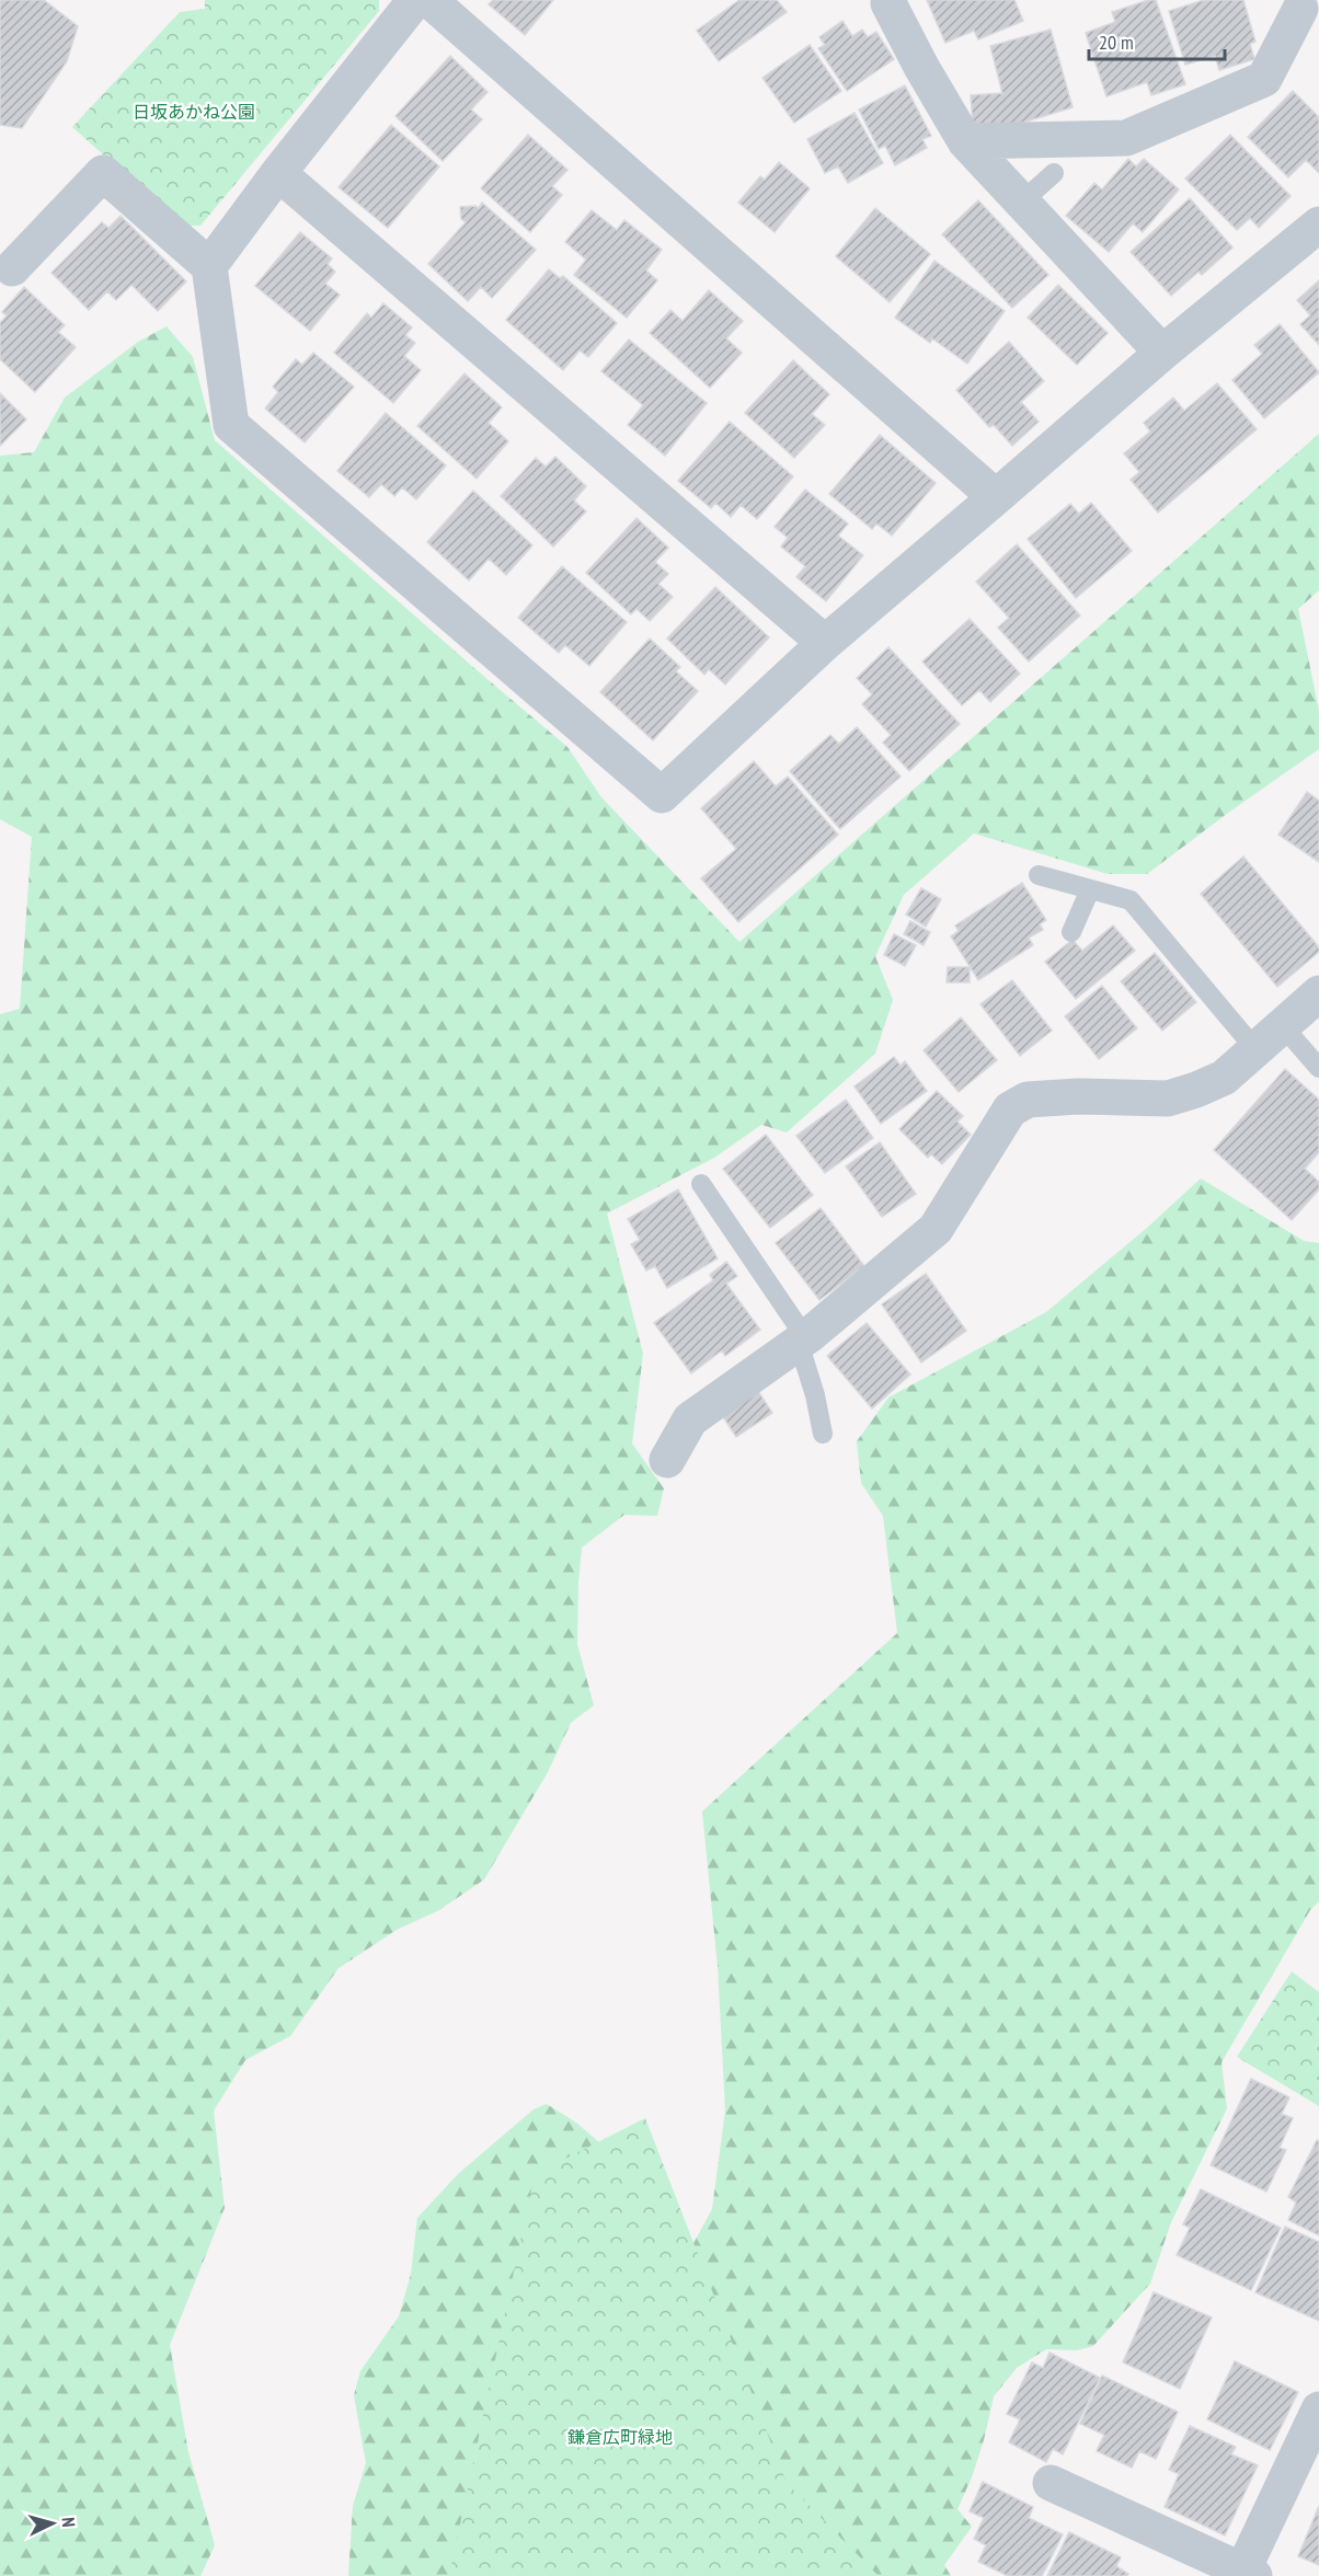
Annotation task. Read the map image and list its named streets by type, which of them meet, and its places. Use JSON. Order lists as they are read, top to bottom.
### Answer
{
  "parks": ["日坂あかね公園", "鎌倉広町緑地"],
  "scale_bar": "20 m",
  "north": "right"
}
